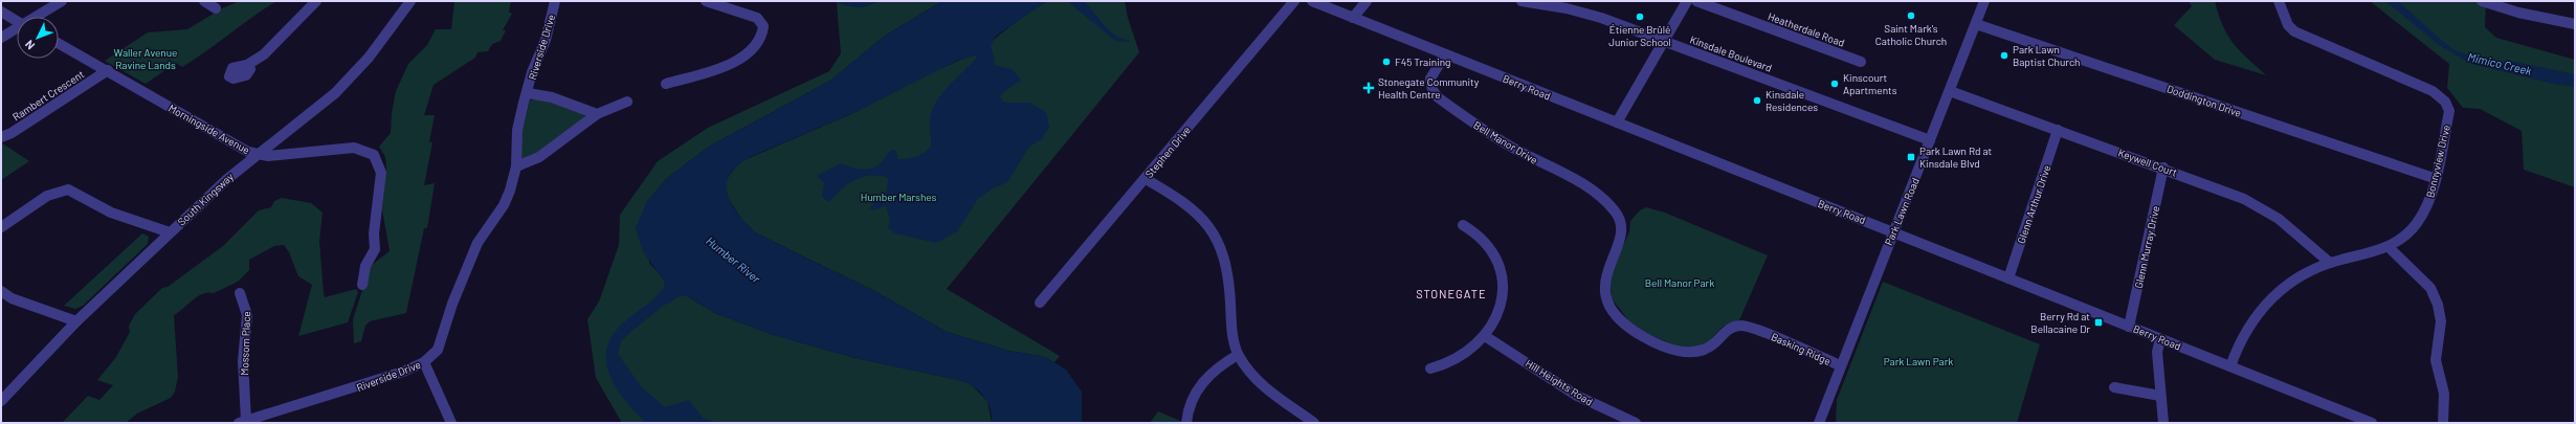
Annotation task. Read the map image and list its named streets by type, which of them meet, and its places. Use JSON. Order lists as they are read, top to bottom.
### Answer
{
  "streets": {
    "street": [
      "Heatherdale Road",
      "Riverside Drive",
      "Kinsdale Boulevard",
      "Berry Road",
      "Rambert Crescent",
      "Doddington Drive",
      "Morningside Avenue",
      "Bell Manor Drive",
      "Stephen Drive",
      "Bonnyview Drive",
      "Keywell Court",
      "South Kingsway",
      "Glenn Arthur Drive",
      "Park Lawn Road",
      "Glenn Murray Drive",
      "Mossom Place",
      "Basking Ridge",
      "Hill Heights Road"
    ]
  },
  "crossings": [
    ["Riverside Drive", "Mossom Place"],
    ["Kinsdale Boulevard", "Park Lawn Road"],
    ["Berry Road", "Bell Manor Drive"],
    ["Berry Road", "Bonnyview Drive"],
    ["Berry Road", "Glenn Arthur Drive"],
    ["Berry Road", "Park Lawn Road"],
    ["Berry Road", "Glenn Murray Drive"],
    ["Rambert Crescent", "Morningside Avenue"],
    ["Doddington Drive", "Bonnyview Drive"],
    ["Doddington Drive", "Park Lawn Road"],
    ["Morningside Avenue", "South Kingsway"],
    ["Bell Manor Drive", "Basking Ridge"],
    ["Bonnyview Drive", "Keywell Court"],
    ["Keywell Court", "Glenn Arthur Drive"],
    ["Keywell Court", "Park Lawn Road"],
    ["Keywell Court", "Glenn Murray Drive"],
    ["Park Lawn Road", "Basking Ridge"]
  ],
  "districts": ["STONEGATE"],
  "water": ["Mimico Creek", "Humber River"],
  "parks": [
    "Waller Avenue Ravine Lands",
    "Humber Marshes",
    "Bell Manor Park",
    "Park Lawn Park"
  ],
  "places": {
    "other": [
      "Saint Mark's Catholic Church",
      "Étienne Brûlé Junior School",
      "Park Lawn Baptist Church",
      "F45 Training",
      "Kinscourt Apartments",
      "Kinsdale Residences"
    ],
    "health": ["Stonegate Community Health Centre"],
    "transit": ["Park Lawn Rd at Kinsdale Blvd", "Berry Rd at Bellacaine Dr"]
  },
  "north": "bottom left"
}
